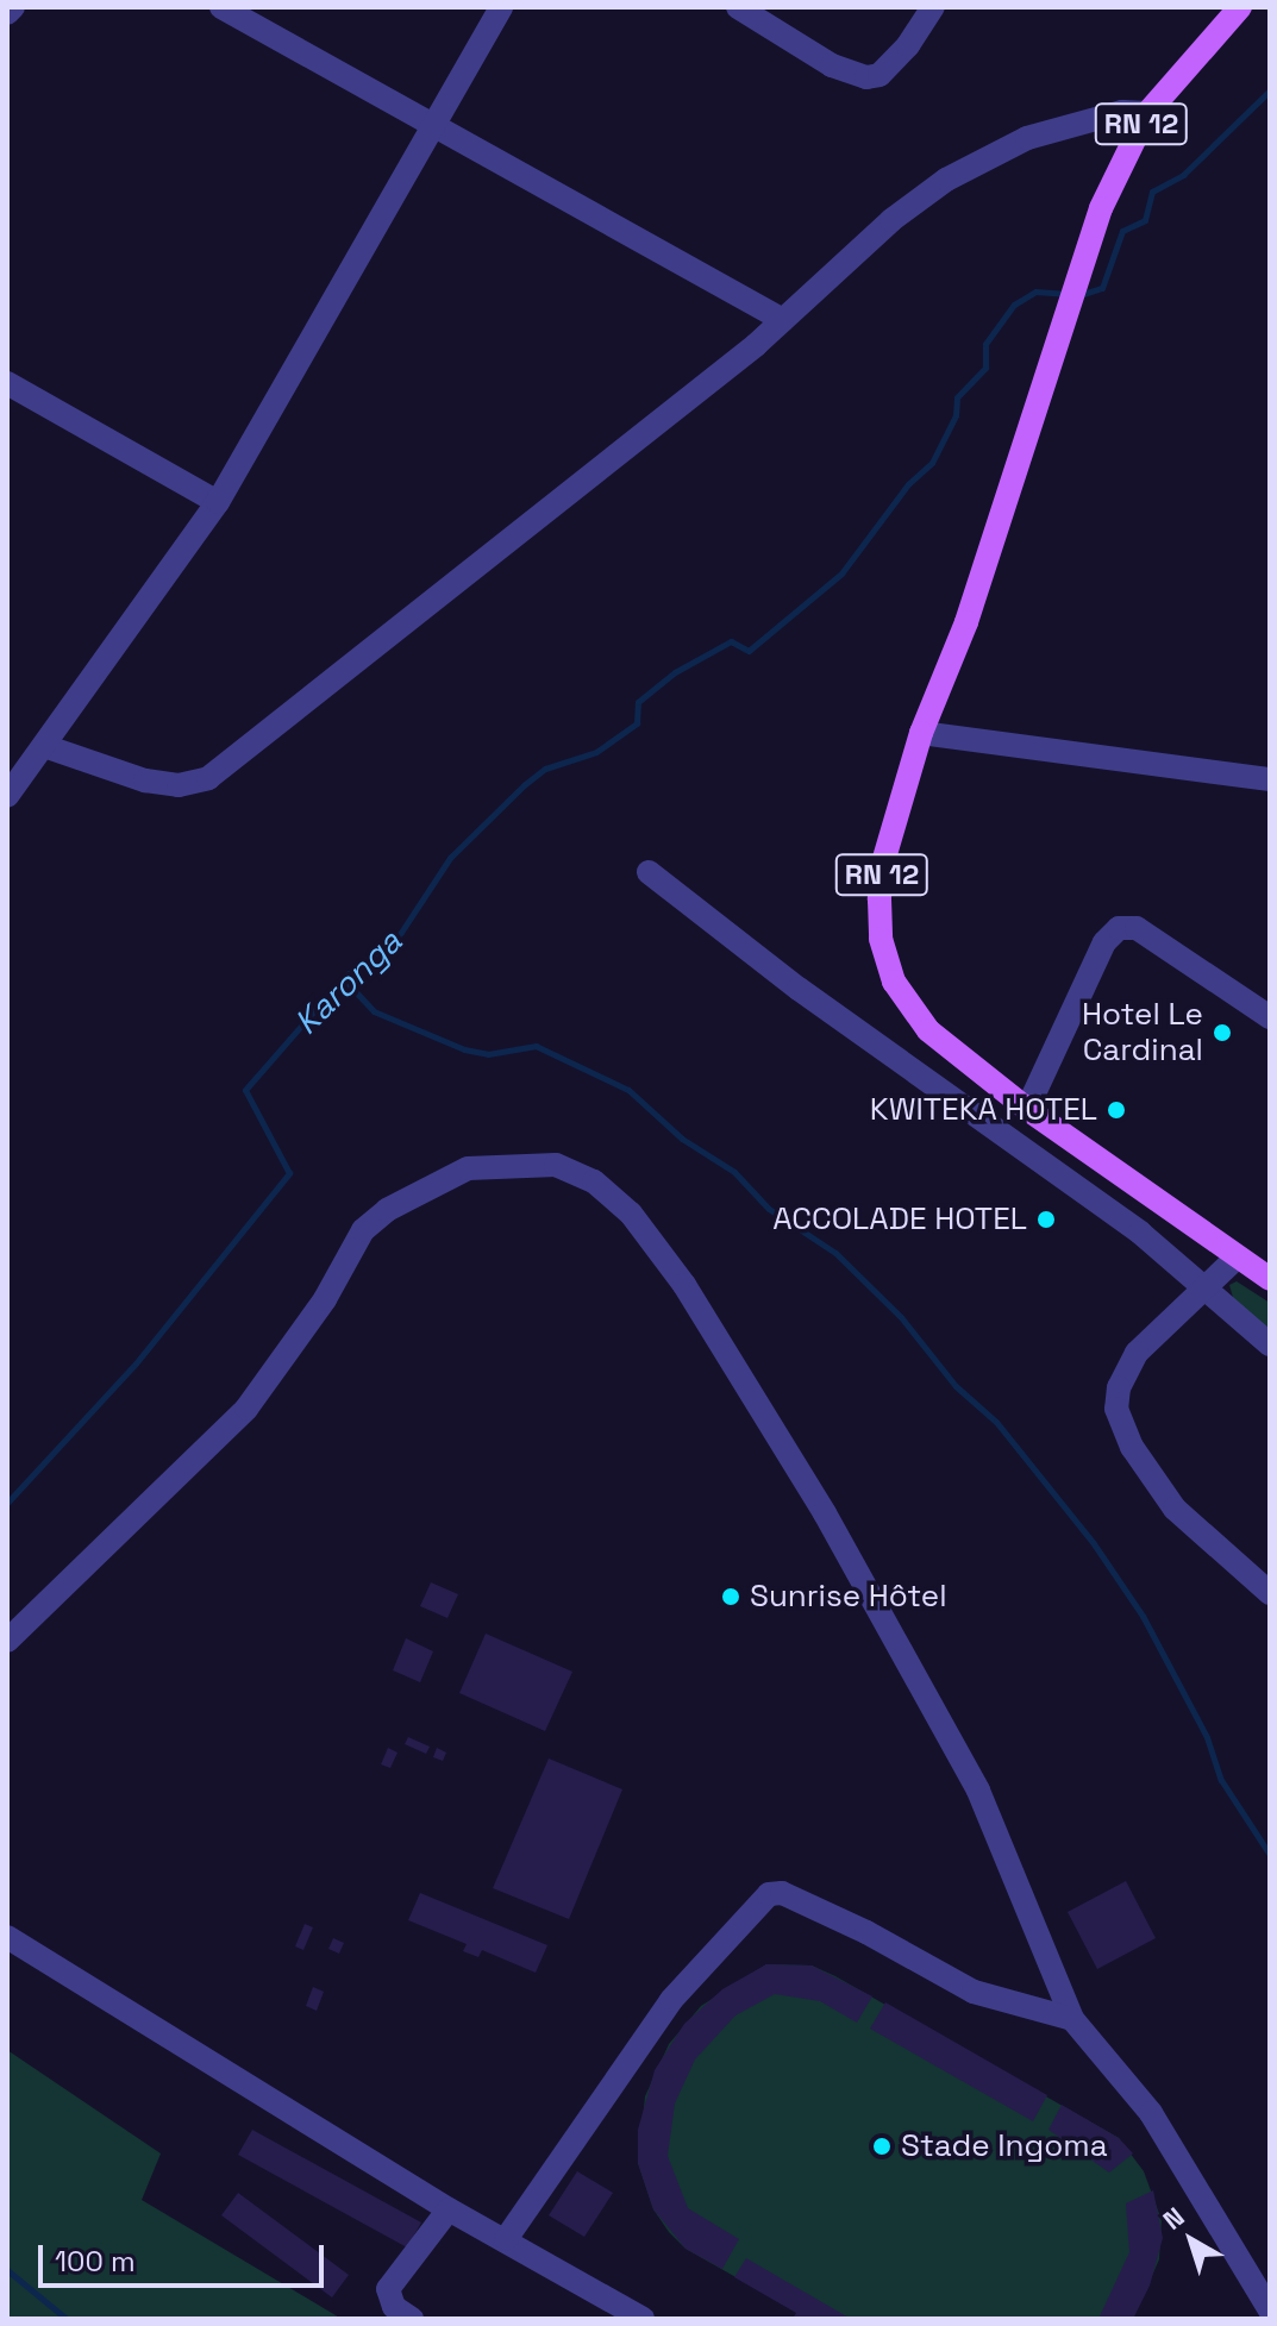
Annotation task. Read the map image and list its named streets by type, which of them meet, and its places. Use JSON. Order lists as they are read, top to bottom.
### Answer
{
  "streets": {
    "main road": ["RN 12"]
  },
  "water": ["Karonga"],
  "places": [
    "Hotel Le Cardinal",
    "KWITEKA HOTEL",
    "ACCOLADE HOTEL",
    "Sunrise Hôtel",
    "Stade Ingoma"
  ],
  "scale_bar": "100 m",
  "north": "top left"
}
